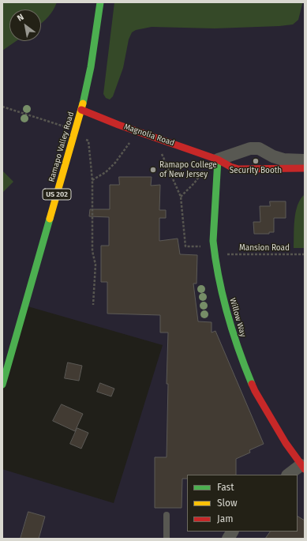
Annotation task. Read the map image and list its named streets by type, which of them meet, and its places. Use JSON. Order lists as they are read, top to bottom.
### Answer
{
  "streets": {
    "street": [
      "Magnolia Road",
      "Ramapo Valley Road",
      "US 202",
      "Willow Way"
    ],
    "path": ["Mansion Road"]
  },
  "crossings": [
    ["Magnolia Road", "Ramapo Valley Road"],
    ["Magnolia Road", "Willow Way"]
  ],
  "places": ["Security Booth", "Ramapo College of New Jersey"],
  "legend": ["Fast", "Slow", "Jam"],
  "north": "top left"
}
